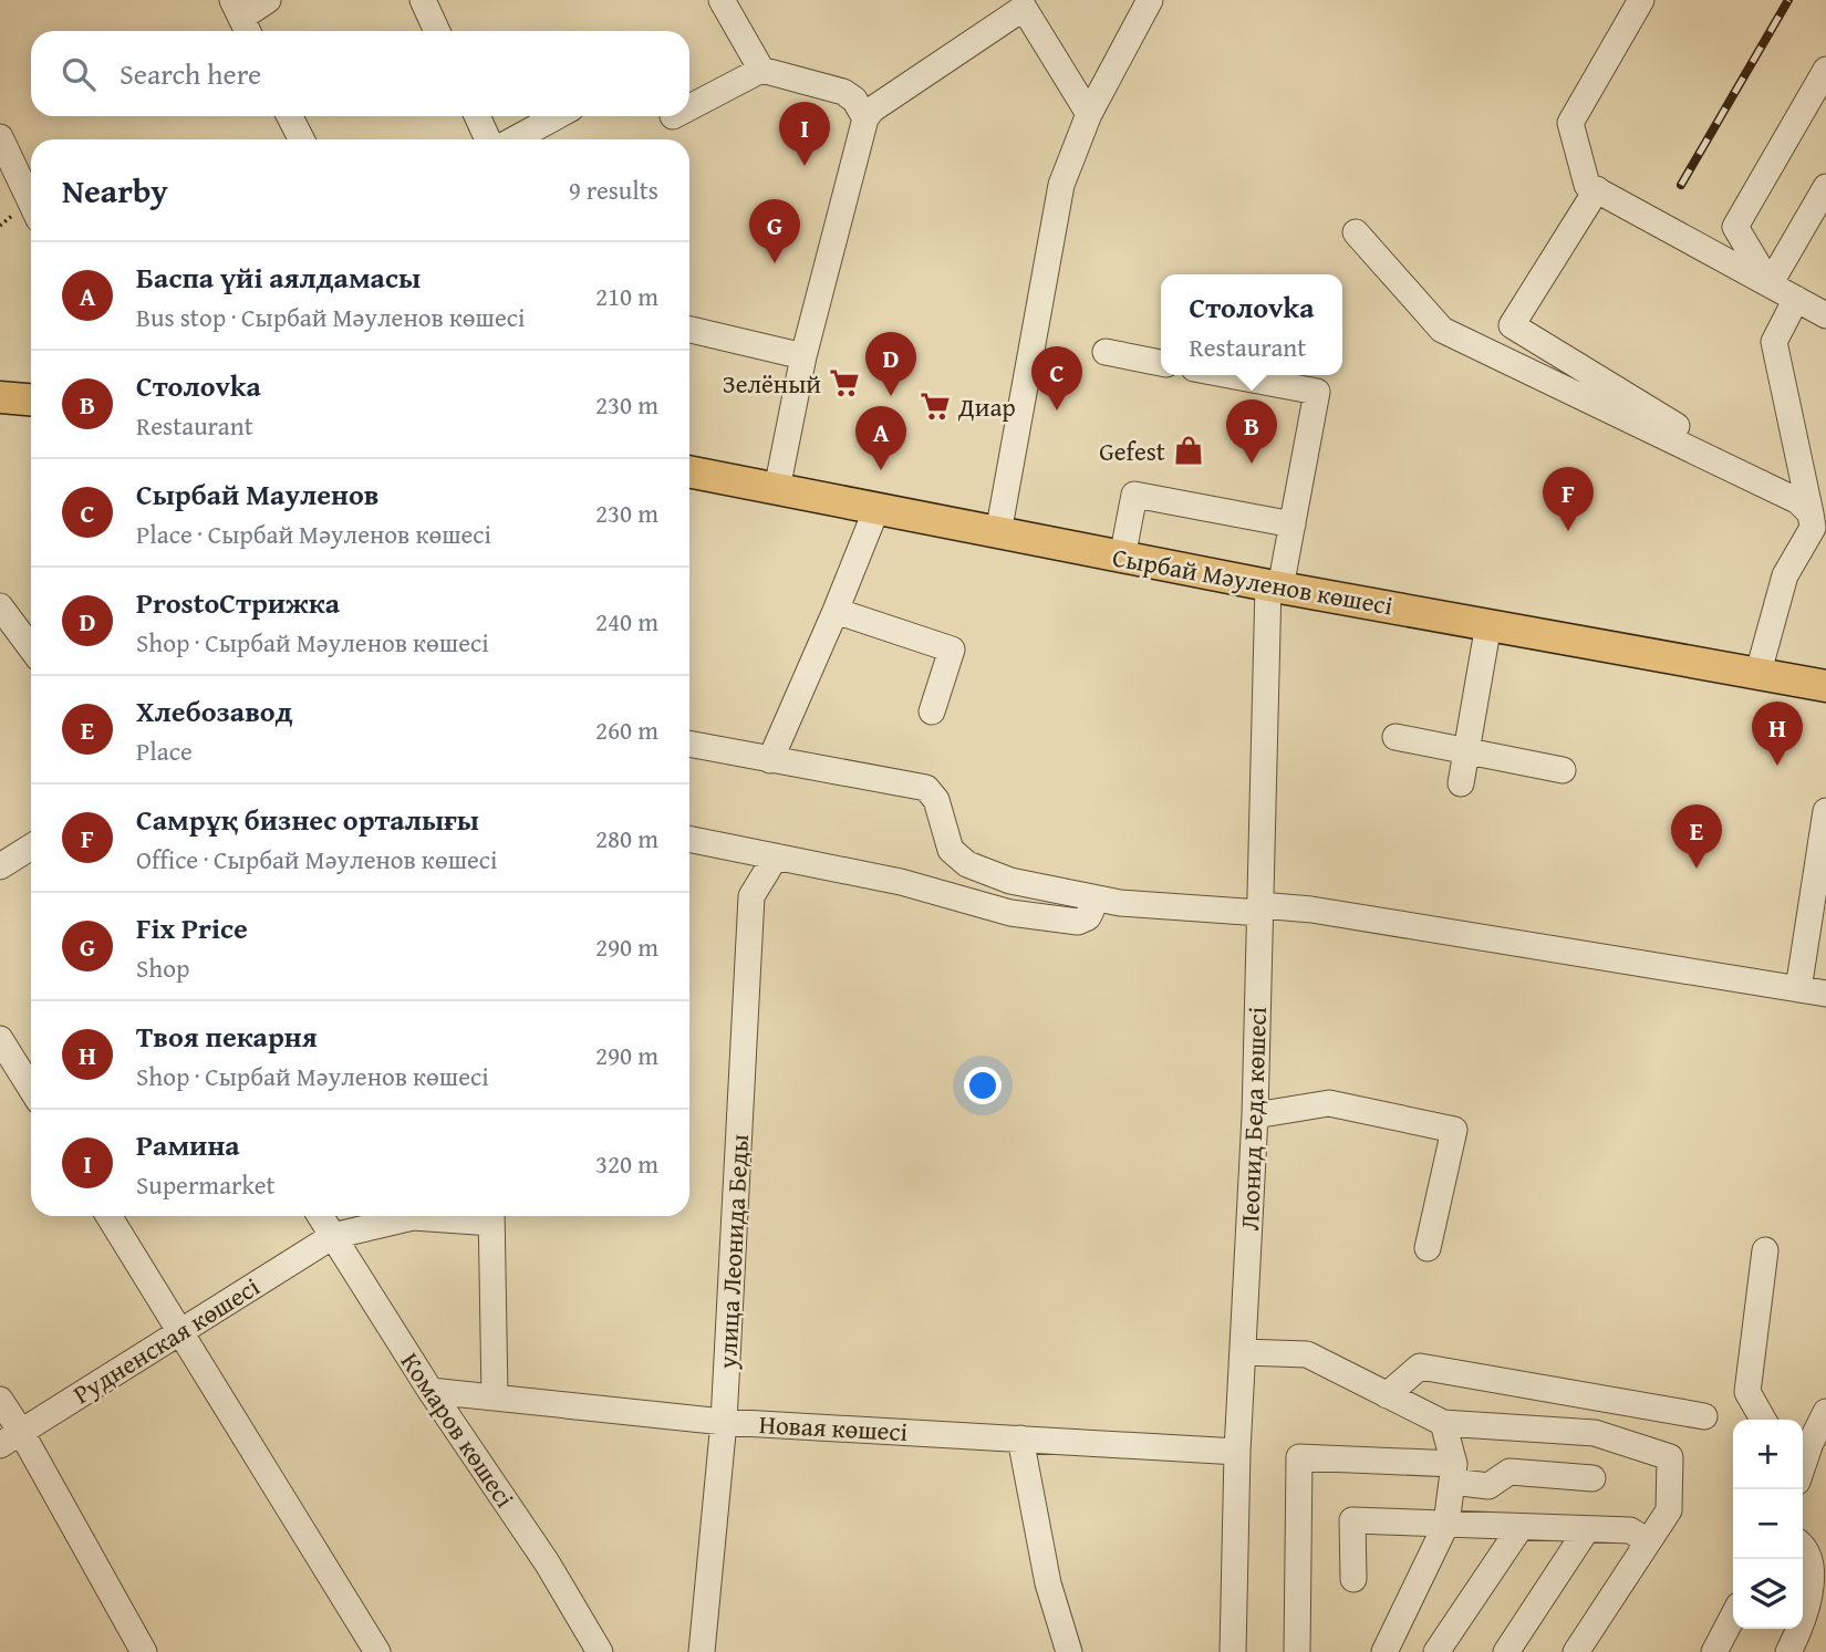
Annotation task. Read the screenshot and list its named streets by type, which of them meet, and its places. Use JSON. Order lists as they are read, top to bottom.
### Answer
{
  "streets": {
    "main road": ["Сырбай Мәуленов көшесі"],
    "street": [
      "Леонид Беда көшесі",
      "улица Леонида Беды",
      "Рудненская көшесі",
      "Новая көшесі",
      "Комаров көшесі"
    ]
  },
  "crossings": [
    ["Сырбай Мәуленов көшесі", "Леонид Беда көшесі"],
    ["Леонид Беда көшесі", "Новая көшесі"],
    ["улица Леонида Беды", "Новая көшесі"],
    ["Рудненская көшесі", "Комаров көшесі"],
    ["Новая көшесі", "Комаров көшесі"]
  ],
  "places": {
    "supermarket": ["Зелёный", "Диар"],
    "shop": ["Gefest"]
  },
  "page": {
    "search": "Search here",
    "pins": [
      "I",
      "G",
      "D",
      "C",
      "B",
      "A",
      "F",
      "H",
      "E"
    ],
    "heading": ["Nearby", "9 results"],
    "list": [
      {
        "mark": "A",
        "name": "Баспа үйі аялдамасы",
        "note": "Bus stop · Сырбай Мәуленов көшесі",
        "value": "210 m"
      },
      {
        "mark": "B",
        "name": "Столоvka",
        "note": "Restaurant",
        "value": "230 m"
      },
      {
        "mark": "C",
        "name": "Сырбай Мауленов",
        "note": "Place · Сырбай Мәуленов көшесі",
        "value": "230 m"
      },
      {
        "mark": "D",
        "name": "ProstoСтрижка",
        "note": "Shop · Сырбай Мәуленов көшесі",
        "value": "240 m"
      },
      {
        "mark": "E",
        "name": "Хлебозавод",
        "note": "Place",
        "value": "260 m"
      },
      {
        "mark": "F",
        "name": "Самрұқ бизнес орталығы",
        "note": "Office · Сырбай Мәуленов көшесі",
        "value": "280 m"
      },
      {
        "mark": "G",
        "name": "Fix Price",
        "note": "Shop",
        "value": "290 m"
      },
      {
        "mark": "H",
        "name": "Твоя пекарня",
        "note": "Shop · Сырбай Мәуленов көшесі",
        "value": "290 m"
      },
      {
        "mark": "I",
        "name": "Рамина",
        "note": "Supermarket",
        "value": "320 m"
      }
    ],
    "popup": ["Столоvka", "Restaurant"],
    "map_buttons": ["+", "−"]
  }
}
